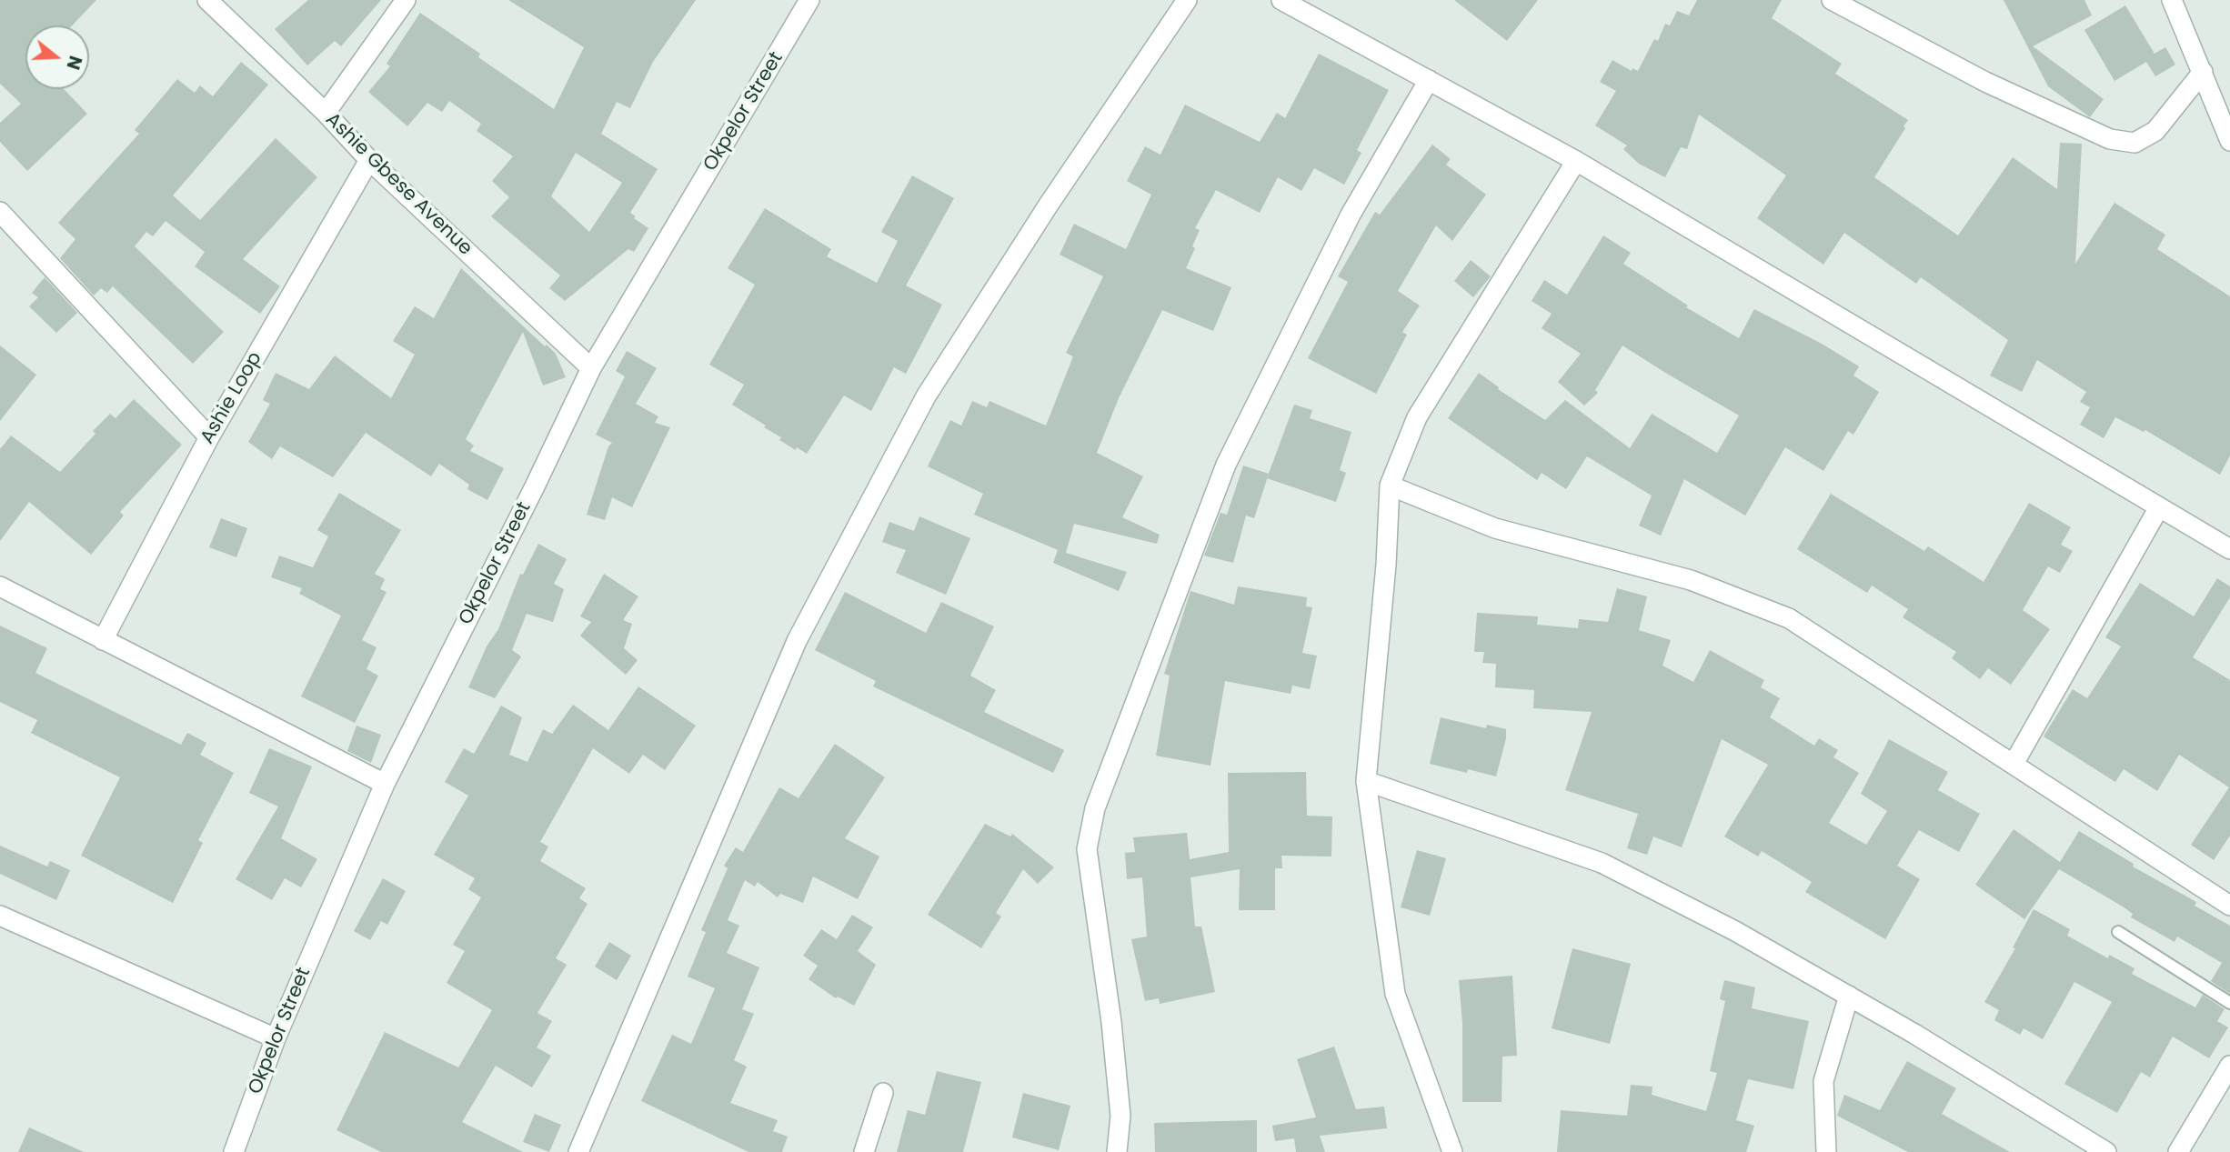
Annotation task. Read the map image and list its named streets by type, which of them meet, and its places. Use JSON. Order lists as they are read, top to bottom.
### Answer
{
  "streets": {
    "street": ["Okpelor Street", "Ashie Gbese Avenue", "Ashie Loop"]
  },
  "crossings": [
    ["Okpelor Street", "Ashie Gbese Avenue"],
    ["Ashie Gbese Avenue", "Ashie Loop"]
  ],
  "north": "right"
}
